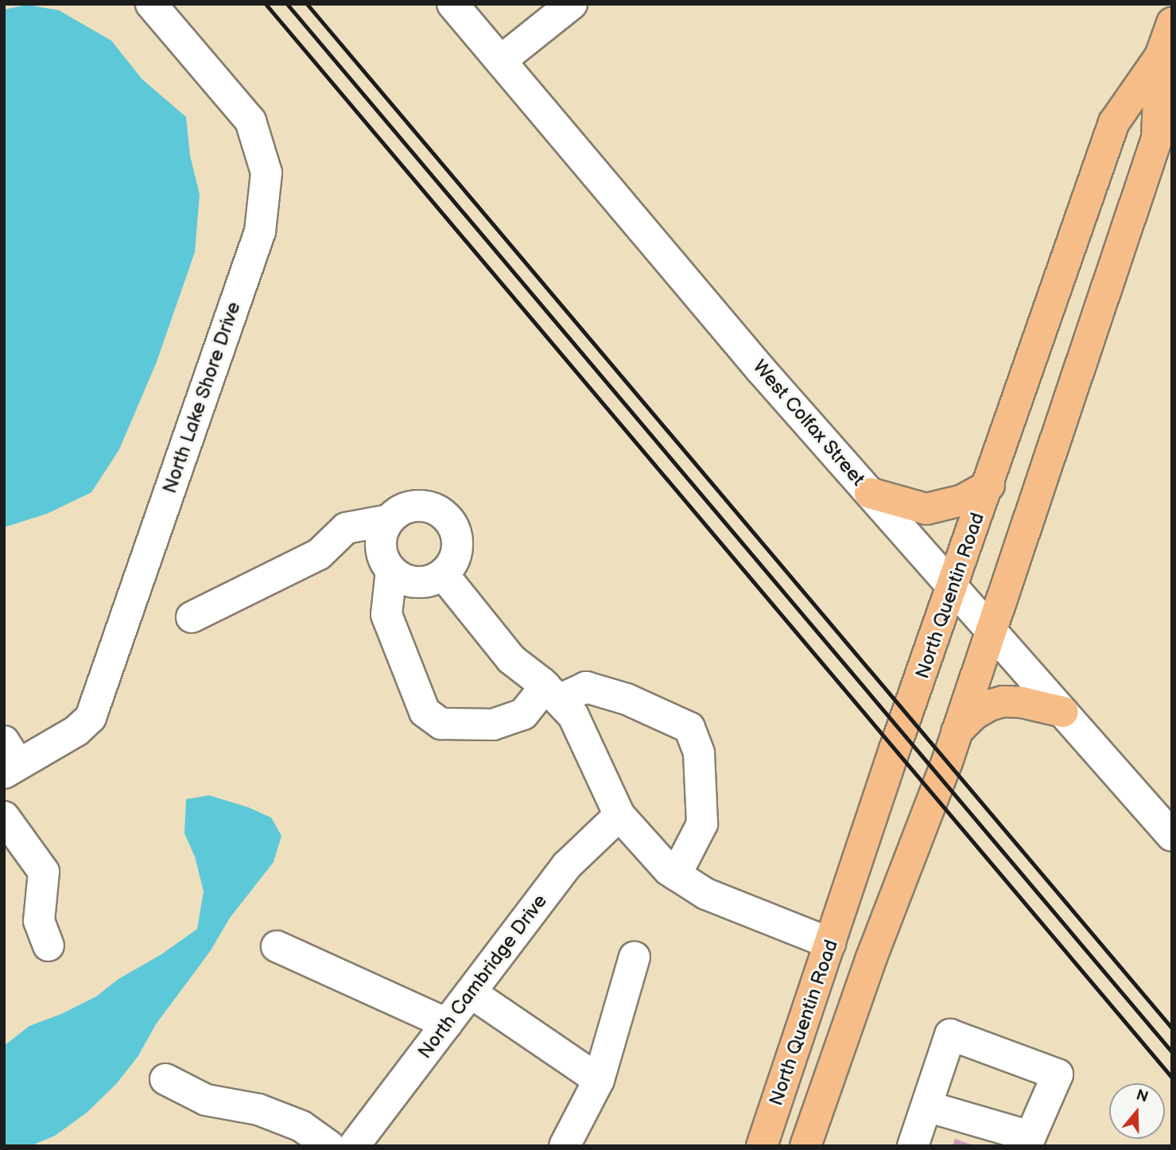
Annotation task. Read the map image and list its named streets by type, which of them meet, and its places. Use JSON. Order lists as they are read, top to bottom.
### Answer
{
  "streets": {
    "main road": ["North Quentin Road"],
    "street": ["North Lake Shore Drive", "West Colfax Street", "North Cambridge Drive"]
  },
  "crossings": [
    ["West Colfax Street", "North Quentin Road"]
  ],
  "north": "top"
}
